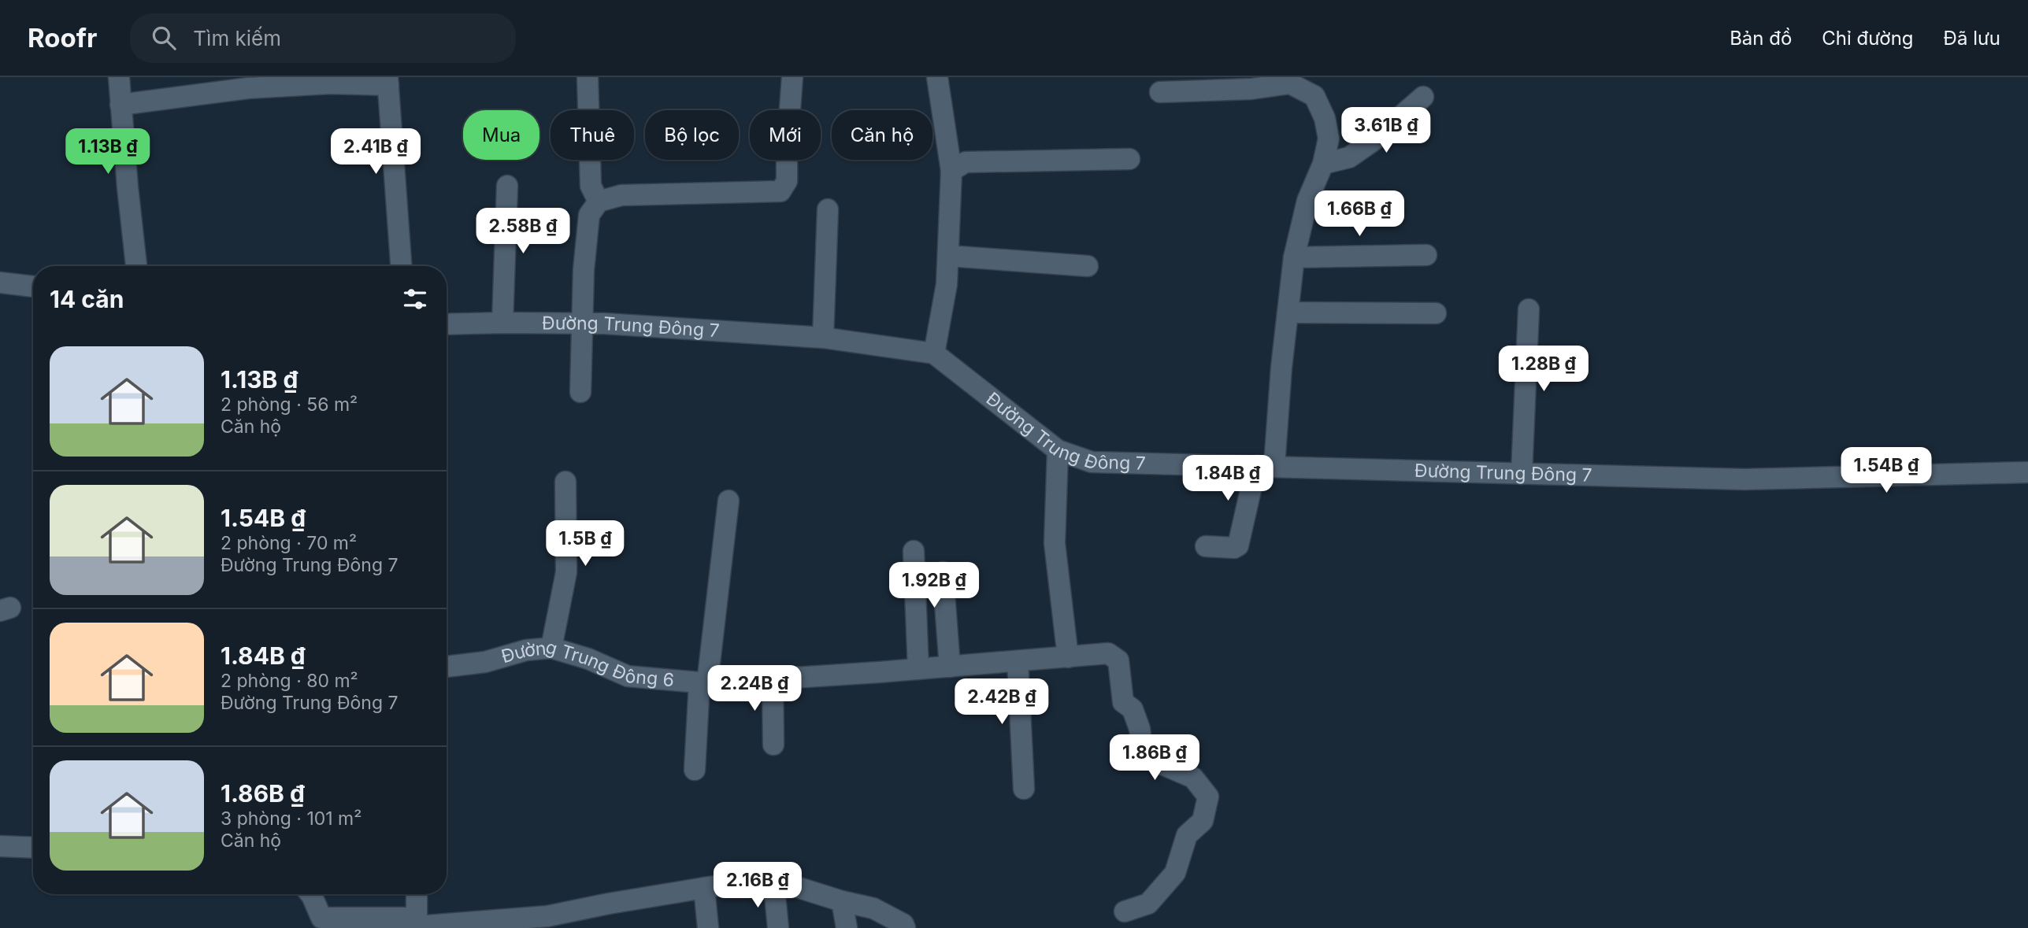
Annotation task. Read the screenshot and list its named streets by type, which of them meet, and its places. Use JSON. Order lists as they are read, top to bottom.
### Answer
{
  "streets": {
    "street": ["Đường Trung Đông 7", "Đường Trung Đông 6"]
  },
  "page": {
    "header": "Roofr",
    "search": "Tìm kiếm",
    "nav": ["Bản đồ", "Chỉ đường", "Đã lưu"],
    "price": [
      "3.61B ₫",
      "1.13B ₫",
      "2.41B ₫",
      "1.66B ₫",
      "2.58B ₫",
      "1.28B ₫",
      "1.54B ₫",
      "1.84B ₫",
      "1.5B ₫",
      "1.92B ₫",
      "2.24B ₫",
      "2.42B ₫",
      "1.86B ₫",
      "2.16B ₫"
    ],
    "chip": [
      "Mua",
      "Thuê",
      "Bộ lọc",
      "Mới",
      "Căn hộ"
    ],
    "heading": "14 căn",
    "list": [
      {
        "name": "1.13B ₫",
        "note": "2 phòng · 56 m² · Căn hộ"
      },
      {
        "name": "1.54B ₫",
        "note": "2 phòng · 70 m² · Đường Trung Đông 7"
      },
      {
        "name": "1.84B ₫",
        "note": "2 phòng · 80 m² · Đường Trung Đông 7"
      },
      {
        "name": "1.86B ₫",
        "note": "3 phòng · 101 m² · Căn hộ"
      }
    ]
  }
}
